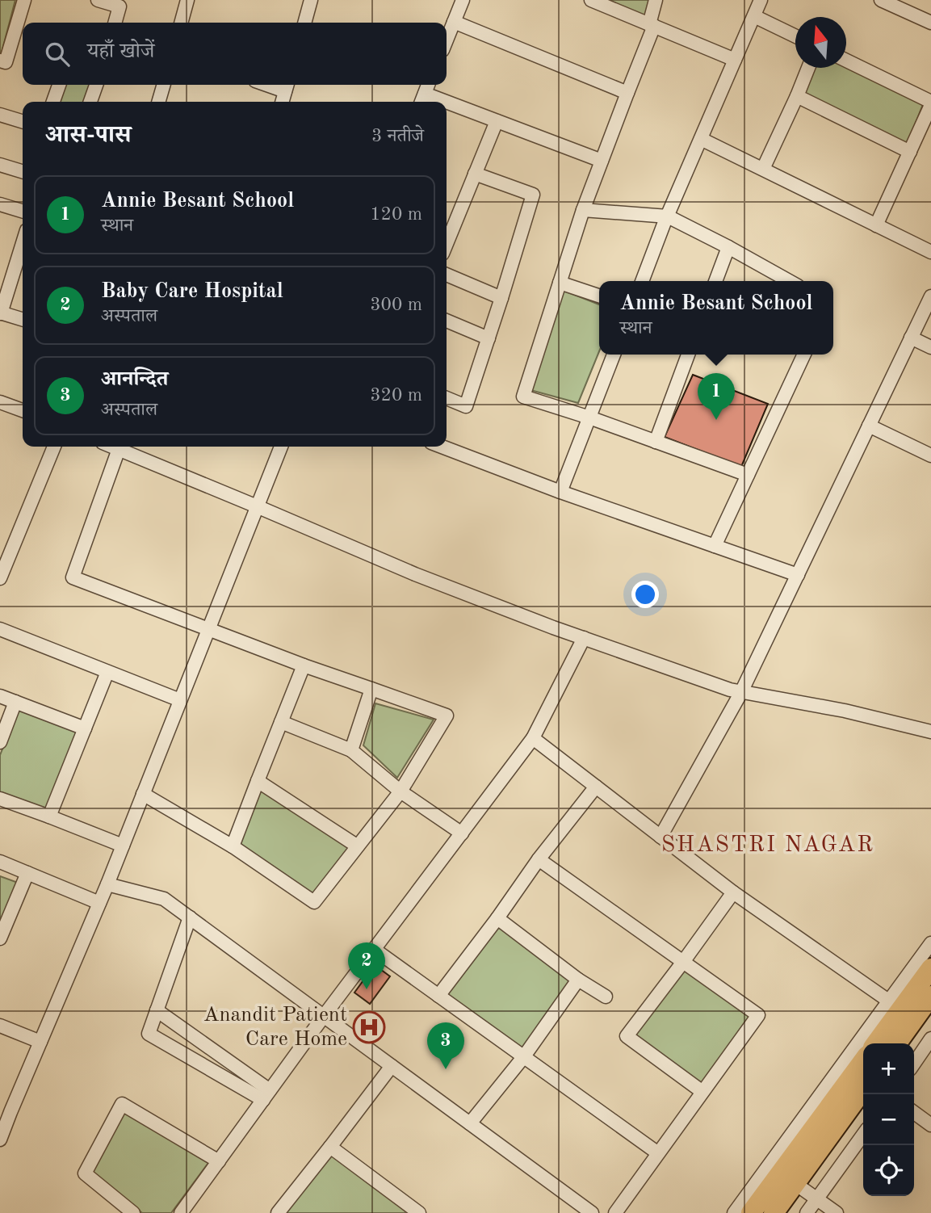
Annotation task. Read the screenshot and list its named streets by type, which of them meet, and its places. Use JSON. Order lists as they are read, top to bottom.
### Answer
{
  "districts": ["SHASTRI NAGAR"],
  "places": {
    "hospital": ["Anandit Patient Care Home"]
  },
  "north": "top",
  "page": {
    "search": "यहाँ खोजें",
    "heading": ["आस-पास", "3 नतीजे"],
    "list": [
      {
        "mark": "1",
        "name": "Annie Besant School",
        "note": "स्थान",
        "value": "120 m"
      },
      {
        "mark": "2",
        "name": "Baby Care Hospital",
        "note": "अस्पताल",
        "value": "300 m"
      },
      {
        "mark": "3",
        "name": "आनन्दित",
        "note": "अस्पताल",
        "value": "320 m"
      }
    ],
    "popup": ["Annie Besant School", "स्थान"],
    "pins": ["1", "2", "3"],
    "map_buttons": ["+", "−"]
  }
}
